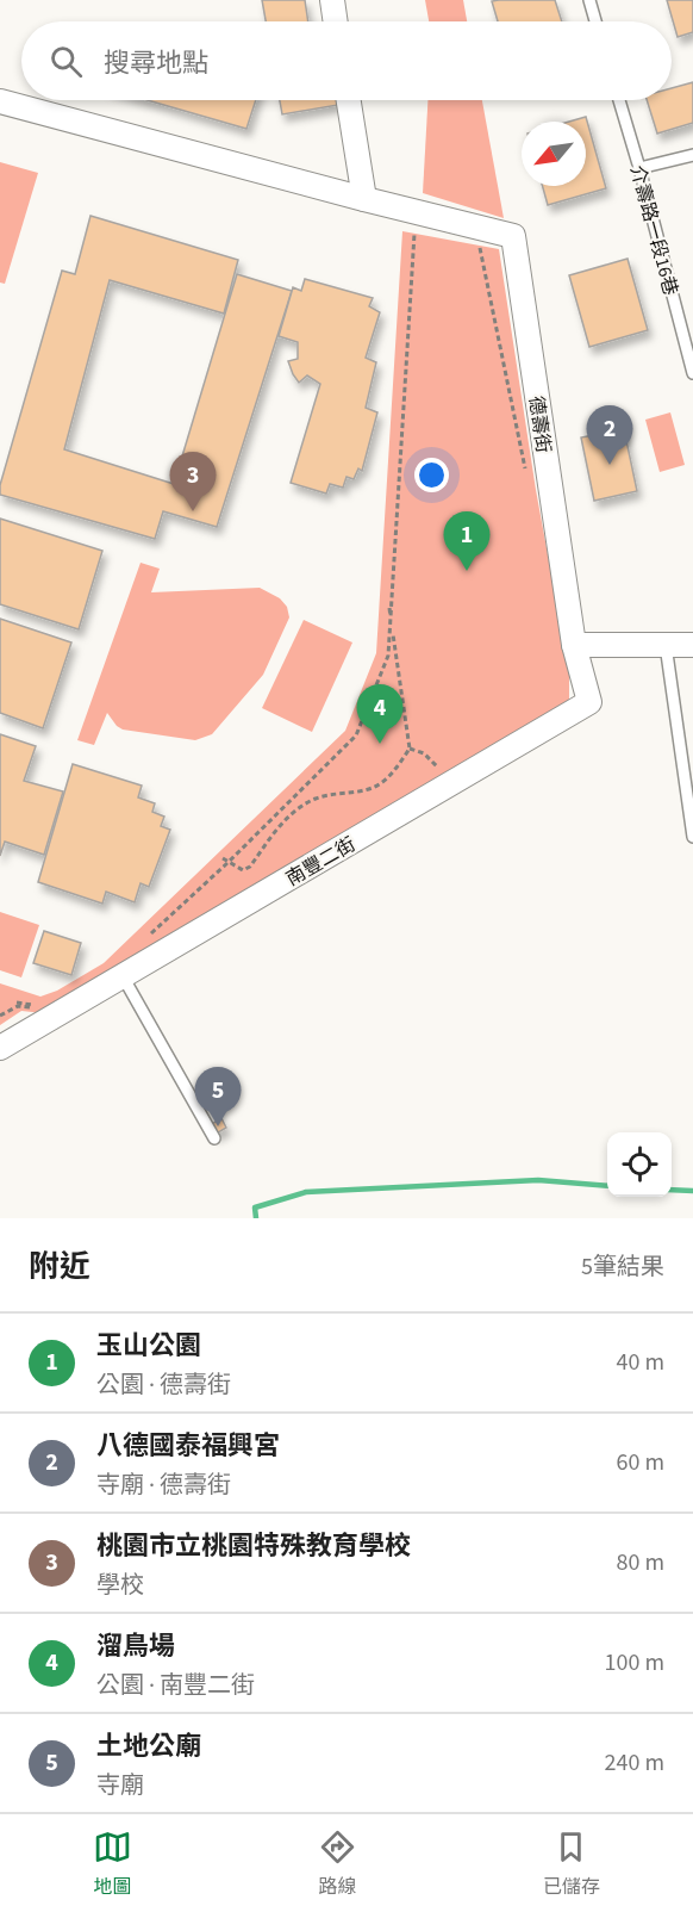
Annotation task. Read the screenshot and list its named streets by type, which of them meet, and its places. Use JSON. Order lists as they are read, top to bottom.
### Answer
{
  "streets": {
    "street": ["德壽街", "南豐二街"],
    "lane": ["介壽路一段16巷"]
  },
  "crossings": [
    ["德壽街", "南豐二街"]
  ],
  "north": "bottom left",
  "page": {
    "search": "搜尋地點",
    "pins": [
      "2",
      "3",
      "1",
      "4",
      "5"
    ],
    "heading": ["附近", "5筆結果"],
    "list": [
      {
        "mark": "1",
        "name": "玉山公園",
        "note": "公園 · 德壽街",
        "value": "40 m"
      },
      {
        "mark": "2",
        "name": "八德國泰福興宮",
        "note": "寺廟 · 德壽街",
        "value": "60 m"
      },
      {
        "mark": "3",
        "name": "桃園市立桃園特殊教育學校",
        "note": "學校",
        "value": "80 m"
      },
      {
        "mark": "4",
        "name": "溜鳥場",
        "note": "公園 · 南豐二街",
        "value": "100 m"
      },
      {
        "mark": "5",
        "name": "土地公廟",
        "note": "寺廟",
        "value": "240 m"
      }
    ],
    "nav": ["地圖", "路線", "已儲存"]
  }
}
